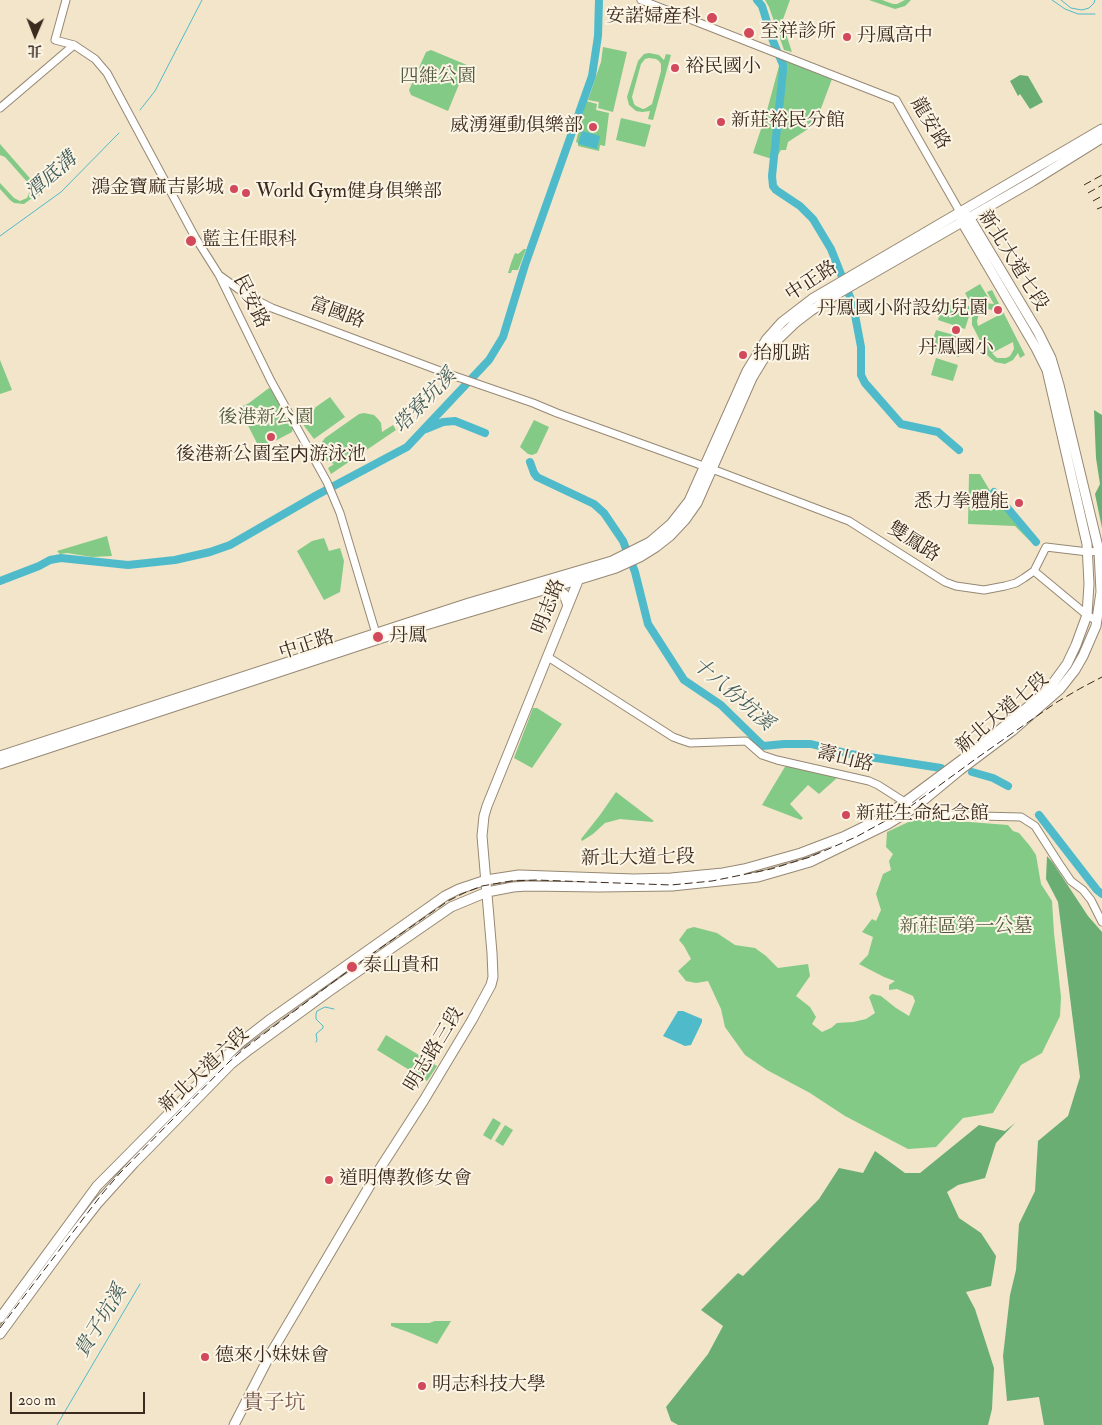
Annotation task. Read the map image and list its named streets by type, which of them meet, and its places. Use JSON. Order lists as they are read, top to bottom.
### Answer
{
  "streets": {
    "main road": [
      "新北大道七段",
      "中正路",
      "明志路",
      "明志路三段",
      "新北大道六段"
    ],
    "street": [
      "龍安路",
      "民安路",
      "富國路",
      "雙鳳路",
      "壽山路"
    ]
  },
  "crossings": [
    ["龍安路", "新北大道七段"],
    ["龍安路", "中正路"],
    ["新北大道七段", "中正路"],
    ["新北大道七段", "壽山路"],
    ["新北大道七段", "明志路三段"],
    ["新北大道七段", "新北大道六段"],
    ["中正路", "民安路"],
    ["中正路", "富國路"],
    ["中正路", "雙鳳路"],
    ["中正路", "明志路"],
    ["民安路", "富國路"],
    ["富國路", "雙鳳路"],
    ["明志路", "壽山路"],
    ["明志路", "明志路三段"],
    ["壽山路", "明志路三段"],
    ["明志路三段", "新北大道六段"]
  ],
  "districts": ["貴子坑"],
  "water": [
    "潭底溝",
    "塔寮坑溪",
    "十八份坑溪",
    "貴子坑溪"
  ],
  "parks": ["四維公園", "後港新公園", "新莊區第一公墓"],
  "places": [
    "安諾婦産科",
    "至祥診所",
    "丹鳳高中",
    "裕民國小",
    "新莊裕民分館",
    "威湧運動俱樂部",
    "鴻金寶麻吉影城",
    "World Gym健身俱樂部",
    "藍主任眼科",
    "丹鳳國小附設幼兒園",
    "丹鳳國小",
    "抬肌踮",
    "後港新公園室内游泳池",
    "悉力拳體能",
    "丹鳳",
    "新莊生命紀念館",
    "泰山貴和",
    "道明傳教修女會",
    "德來小妹妹會",
    "明志科技大學"
  ],
  "scale_bar": "200 m",
  "north": "bottom"
}
